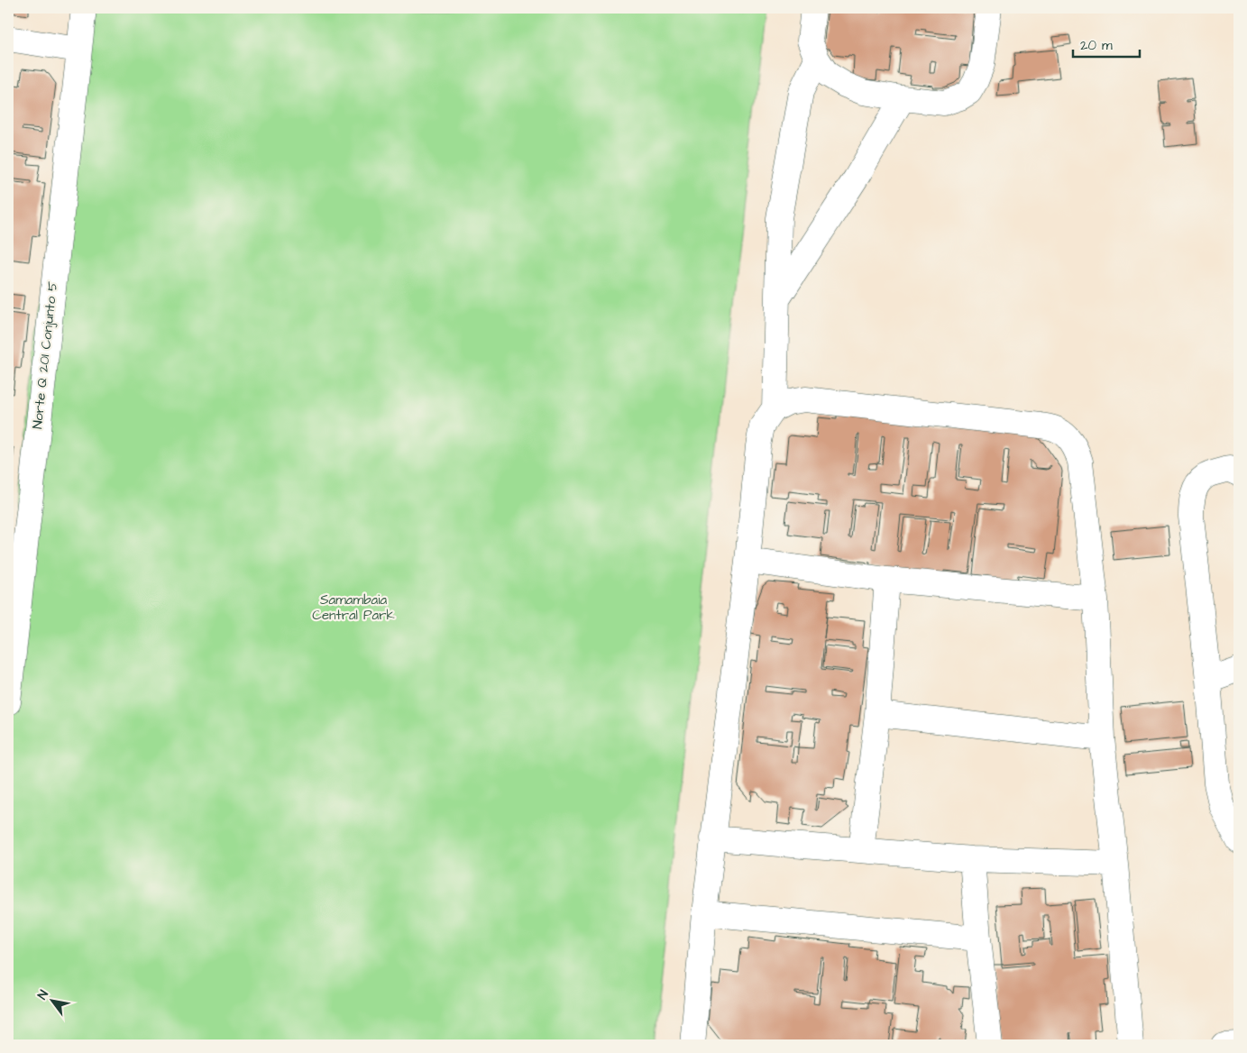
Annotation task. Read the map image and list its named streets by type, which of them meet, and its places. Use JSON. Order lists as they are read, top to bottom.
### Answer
{
  "streets": {
    "street": ["Norte Q 201 Conjunto 5"]
  },
  "parks": ["Samambaia Central Park"],
  "scale_bar": "20 m",
  "north": "top left"
}
